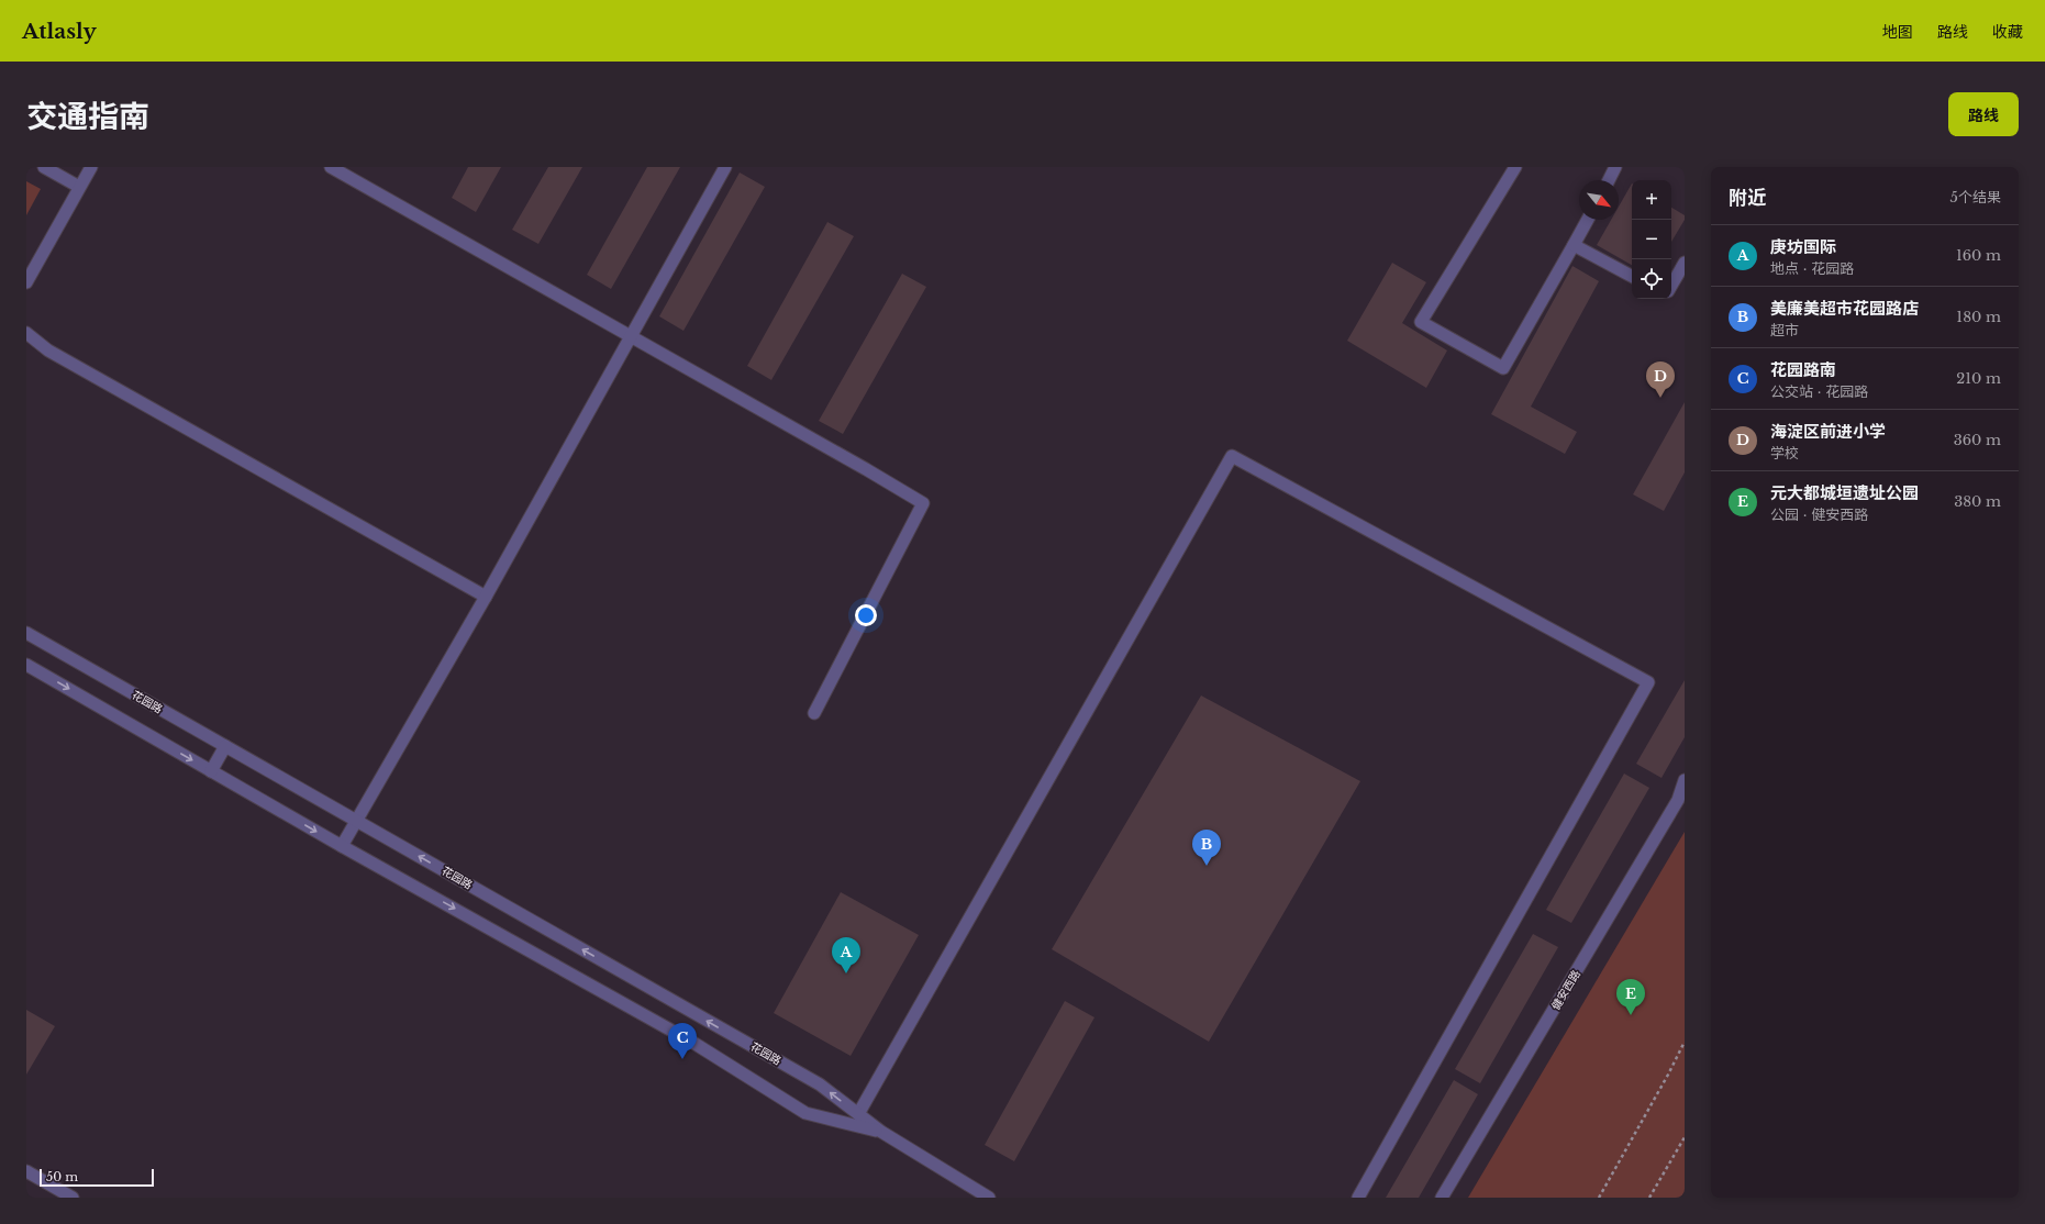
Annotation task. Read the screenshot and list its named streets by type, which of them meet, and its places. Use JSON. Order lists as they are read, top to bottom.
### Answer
{
  "streets": {
    "street": ["花园路", "健安西路"]
  },
  "scale_bar": "50 m",
  "north": "bottom right",
  "page": {
    "header": "Atlasly",
    "nav": ["地图", "路线", "收藏"],
    "title": "交通指南",
    "buttons": "路线",
    "heading": ["附近", "5个结果"],
    "map_buttons": ["+", "−"],
    "list": [
      {
        "mark": "A",
        "name": "庚坊国际",
        "note": "地点 · 花园路",
        "value": "160 m"
      },
      {
        "mark": "B",
        "name": "美廉美超市花园路店",
        "note": "超市",
        "value": "180 m"
      },
      {
        "mark": "C",
        "name": "花园路南",
        "note": "公交站 · 花园路",
        "value": "210 m"
      },
      {
        "mark": "D",
        "name": "海淀区前进小学",
        "note": "学校",
        "value": "360 m"
      },
      {
        "mark": "E",
        "name": "元大都城垣遗址公园",
        "note": "公园 · 健安西路",
        "value": "380 m"
      }
    ],
    "pins": [
      "D",
      "B",
      "A",
      "E",
      "C"
    ],
    "scale": "50 m"
  }
}
